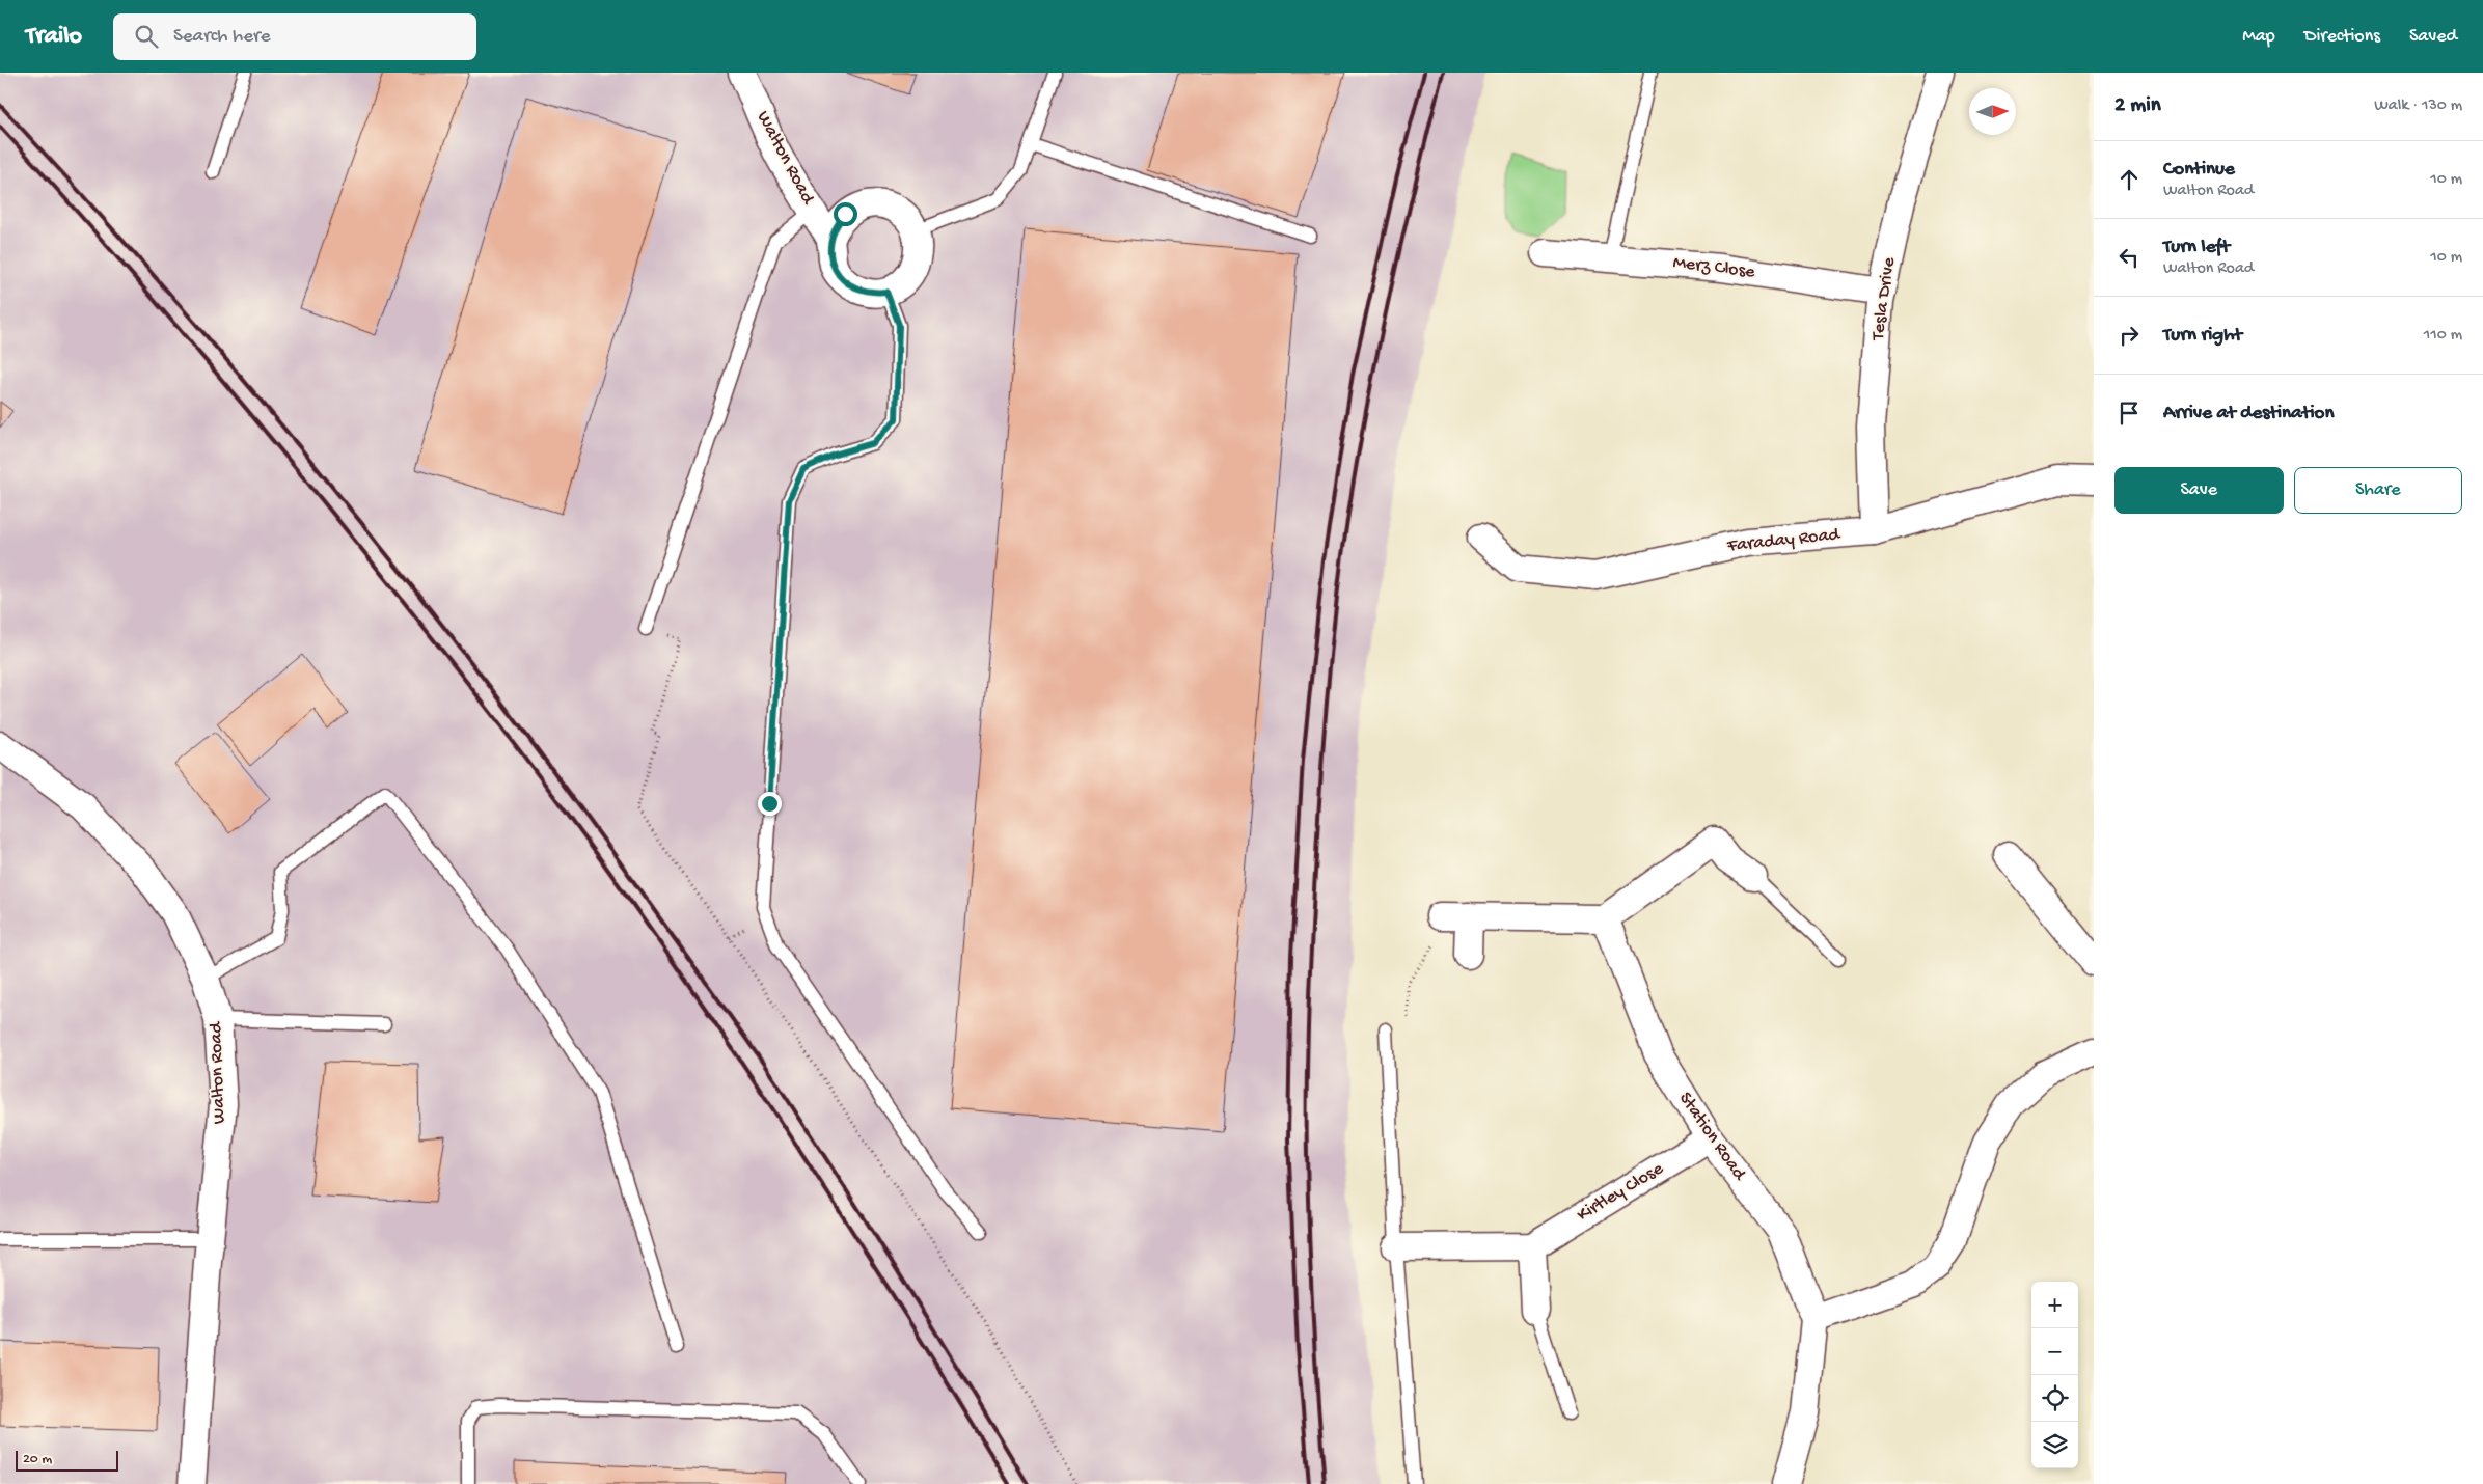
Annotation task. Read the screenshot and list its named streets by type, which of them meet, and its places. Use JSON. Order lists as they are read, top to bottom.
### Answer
{
  "streets": {
    "street": [
      "Walton Road",
      "Merz Close",
      "Tesla Drive",
      "Faraday Road",
      "Station Road",
      "Kirtley Close"
    ]
  },
  "crossings": [
    ["Merz Close", "Tesla Drive"],
    ["Tesla Drive", "Faraday Road"],
    ["Station Road", "Kirtley Close"]
  ],
  "scale_bar": "20 m",
  "north": "right",
  "page": {
    "header": "Trailo",
    "search": "Search here",
    "nav": ["Map", "Directions", "Saved"],
    "heading": ["2 min", "Walk · 130 m"],
    "list": [
      ["Continue", "Walton Road", "10 m"],
      ["Turn left", "Walton Road", "10 m"],
      ["Turn right", "110 m"],
      "Arrive at destination"
    ],
    "buttons": ["Save", "Share"],
    "map_buttons": ["+", "−"],
    "scale": "20 m"
  }
}
